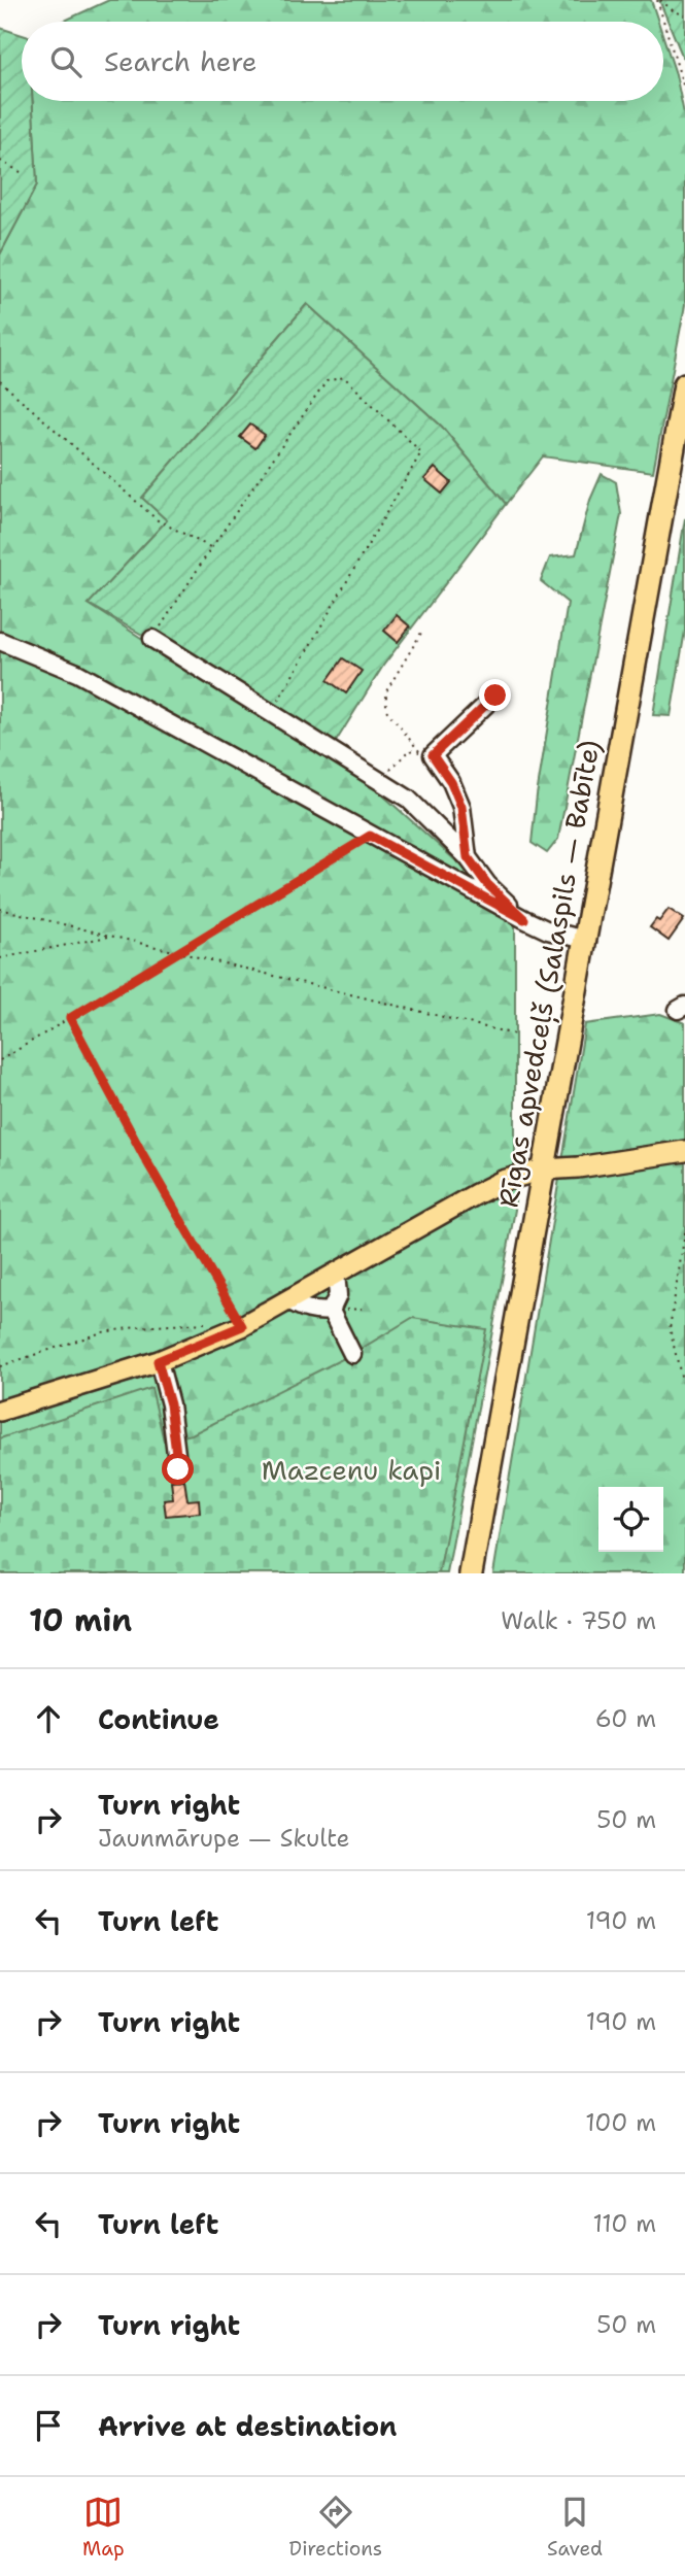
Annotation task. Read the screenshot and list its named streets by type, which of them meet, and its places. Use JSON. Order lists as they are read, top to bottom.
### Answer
{
  "streets": {
    "highway": ["Rīgas apvedceļš (Salaspils — Babīte)"]
  },
  "parks": ["Mazcenu kapi"],
  "page": {
    "search": "Search here",
    "heading": ["10 min", "Walk · 750 m"],
    "list": [
      ["Continue", "60 m"],
      ["Turn right", "Jaunmārupe — Skulte", "50 m"],
      ["Turn left", "190 m"],
      ["Turn right", "190 m"],
      ["Turn right", "100 m"],
      ["Turn left", "110 m"],
      ["Turn right", "50 m"],
      "Arrive at destination"
    ],
    "nav": ["Map", "Directions", "Saved"]
  }
}
